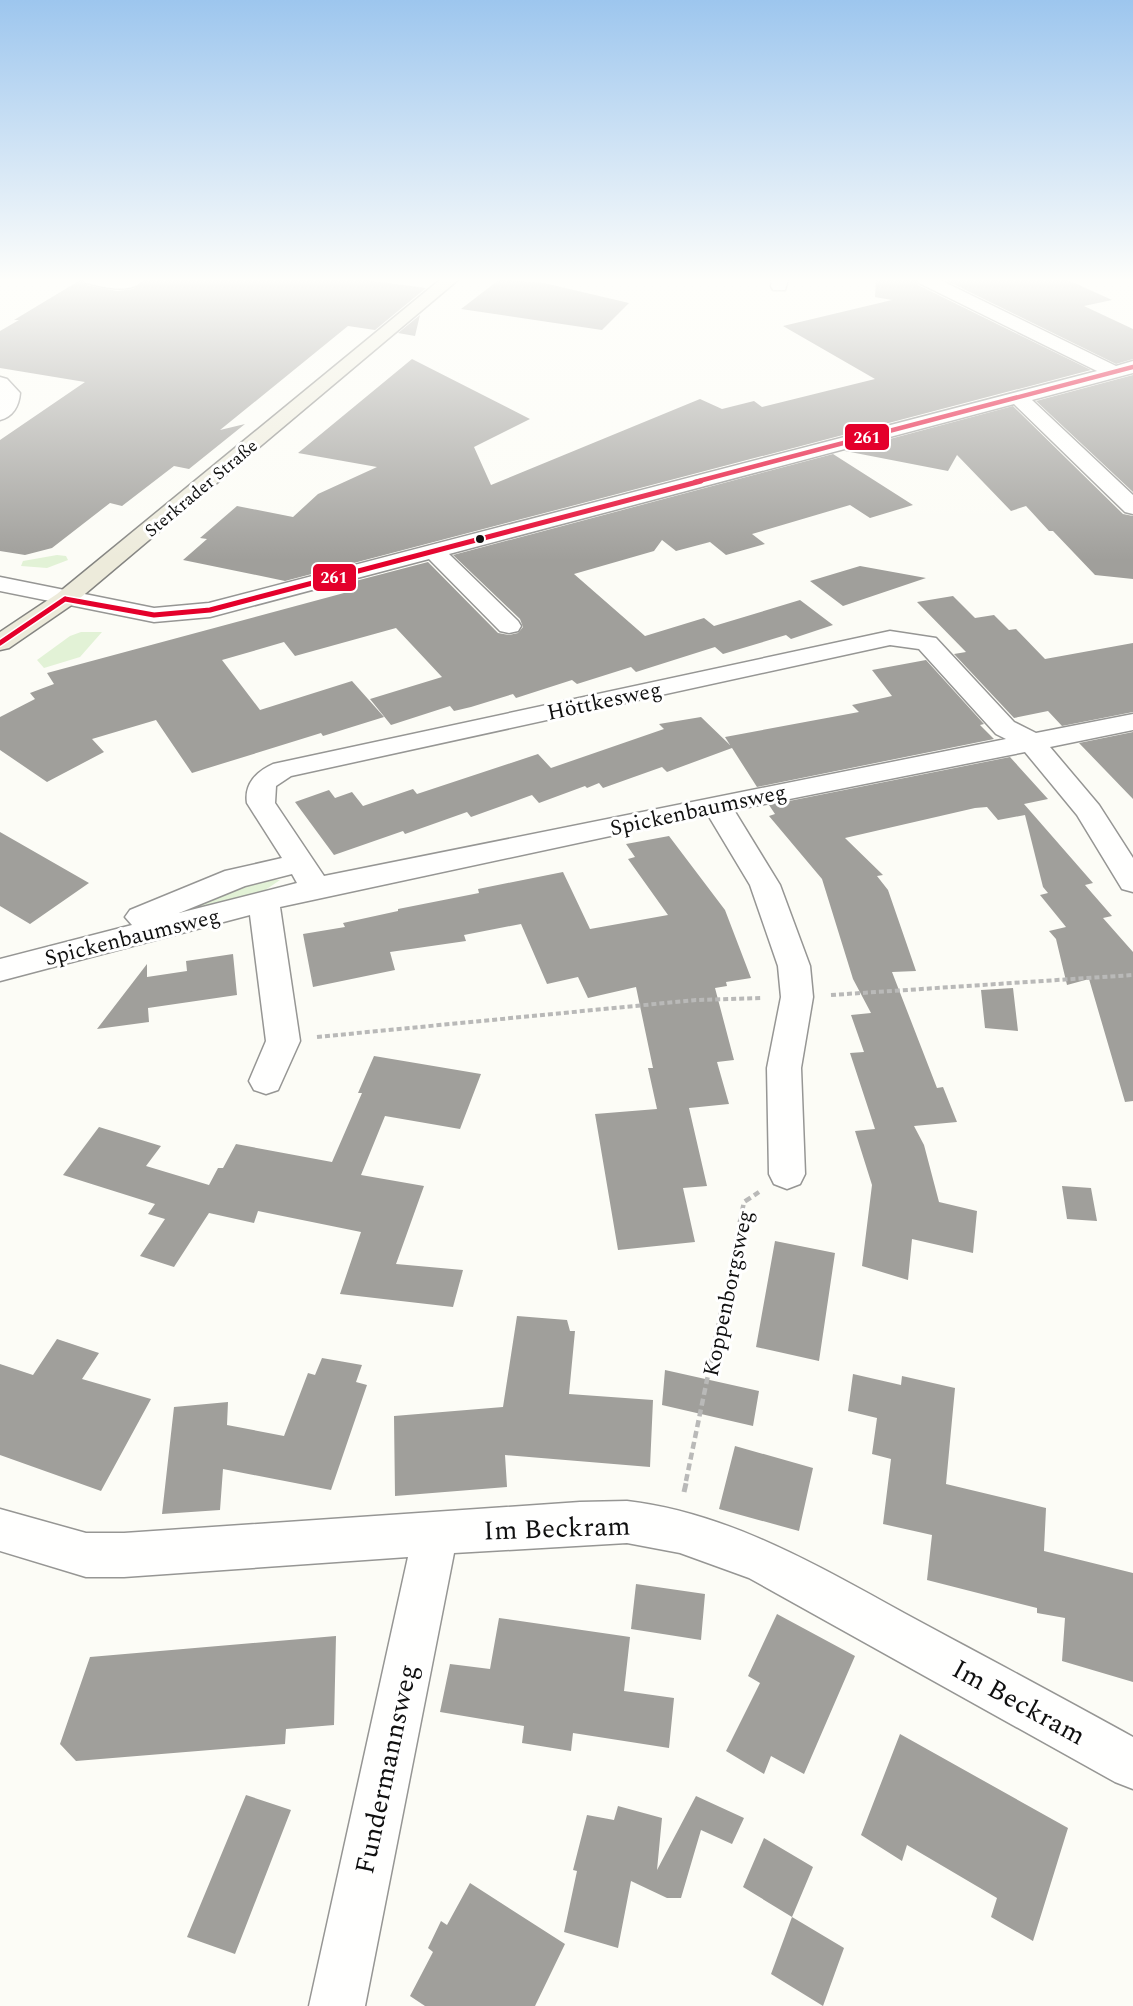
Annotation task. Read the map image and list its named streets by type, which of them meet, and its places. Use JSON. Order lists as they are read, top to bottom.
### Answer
{
  "streets": {
    "main road": ["Sterkrader Straße"],
    "street": [
      "Höttkesweg",
      "Spickenbaumsweg",
      "Im Beckram",
      "Fundermannsweg"
    ],
    "path": ["Koppenborgsweg"]
  },
  "crossings": [
    ["Höttkesweg", "Spickenbaumsweg"],
    ["Koppenborgsweg", "Im Beckram"],
    ["Im Beckram", "Fundermannsweg"]
  ],
  "lines": ["transit line 261"]
}
